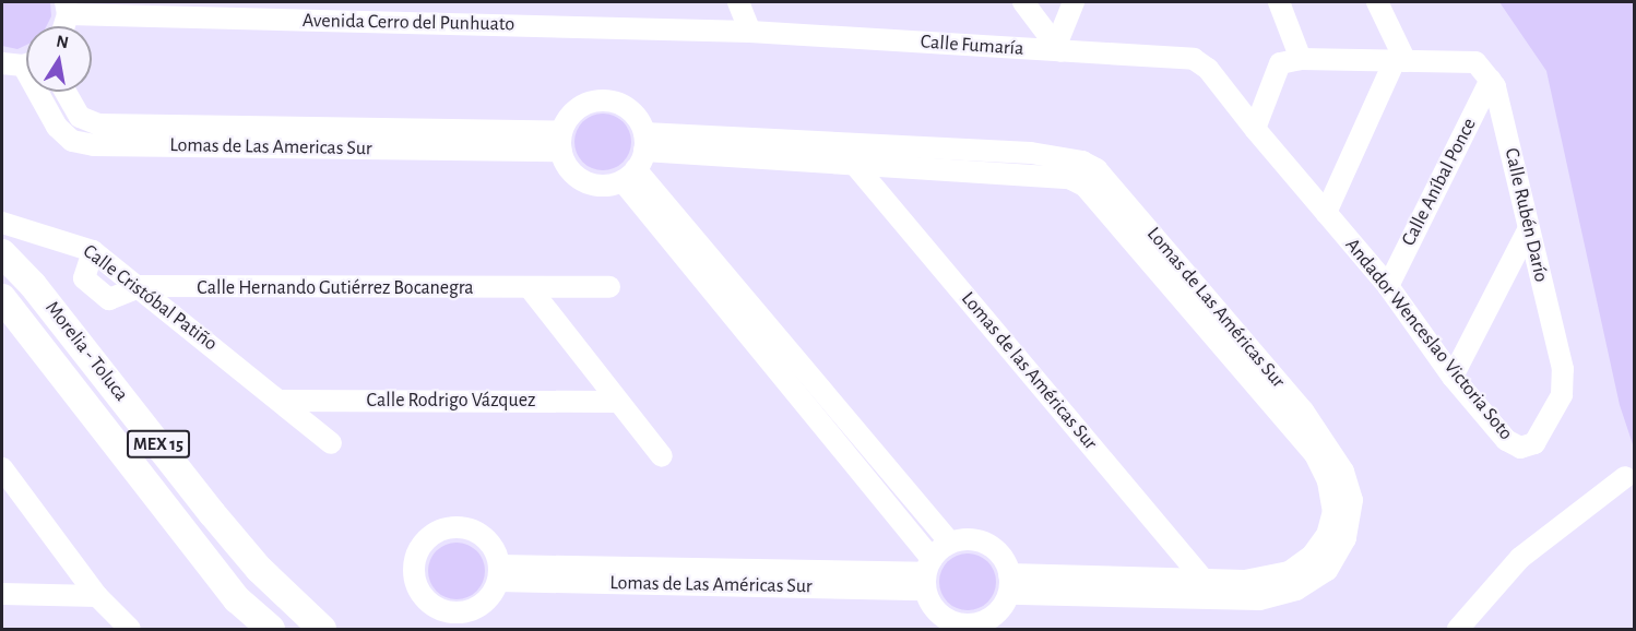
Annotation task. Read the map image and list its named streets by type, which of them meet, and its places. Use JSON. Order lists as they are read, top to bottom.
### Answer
{
  "streets": {
    "main road": ["Morelia - Toluca", "MEX 15"],
    "street": [
      "Avenida Cerro del Punhuato",
      "Calle Fumaría",
      "Lomas de Las Americas Sur",
      "Calle Aníbal Ponce",
      "Calle Rubén Darío",
      "Calle Hernando Gutiérrez Bocanegra",
      "Calle Cristóbal Patiño",
      "Lomas de Las Américas Sur",
      "Andador Wenceslao Victoria Soto",
      "Lomas de las Américas Sur",
      "Calle Rodrigo Vázquez"
    ]
  },
  "crossings": [
    ["Avenida Cerro del Punhuato", "Calle Fumaría"],
    ["Calle Fumaría", "Andador Wenceslao Victoria Soto"],
    ["Lomas de Las Americas Sur", "Lomas de Las Américas Sur"],
    ["Calle Aníbal Ponce", "Calle Rubén Darío"],
    ["Calle Aníbal Ponce", "Andador Wenceslao Victoria Soto"],
    ["Calle Rubén Darío", "Andador Wenceslao Victoria Soto"],
    ["Calle Hernando Gutiérrez Bocanegra", "Calle Cristóbal Patiño"],
    ["Calle Cristóbal Patiño", "Calle Rodrigo Vázquez"],
    ["Lomas de Las Américas Sur", "Lomas de las Américas Sur"]
  ],
  "north": "top"
}
